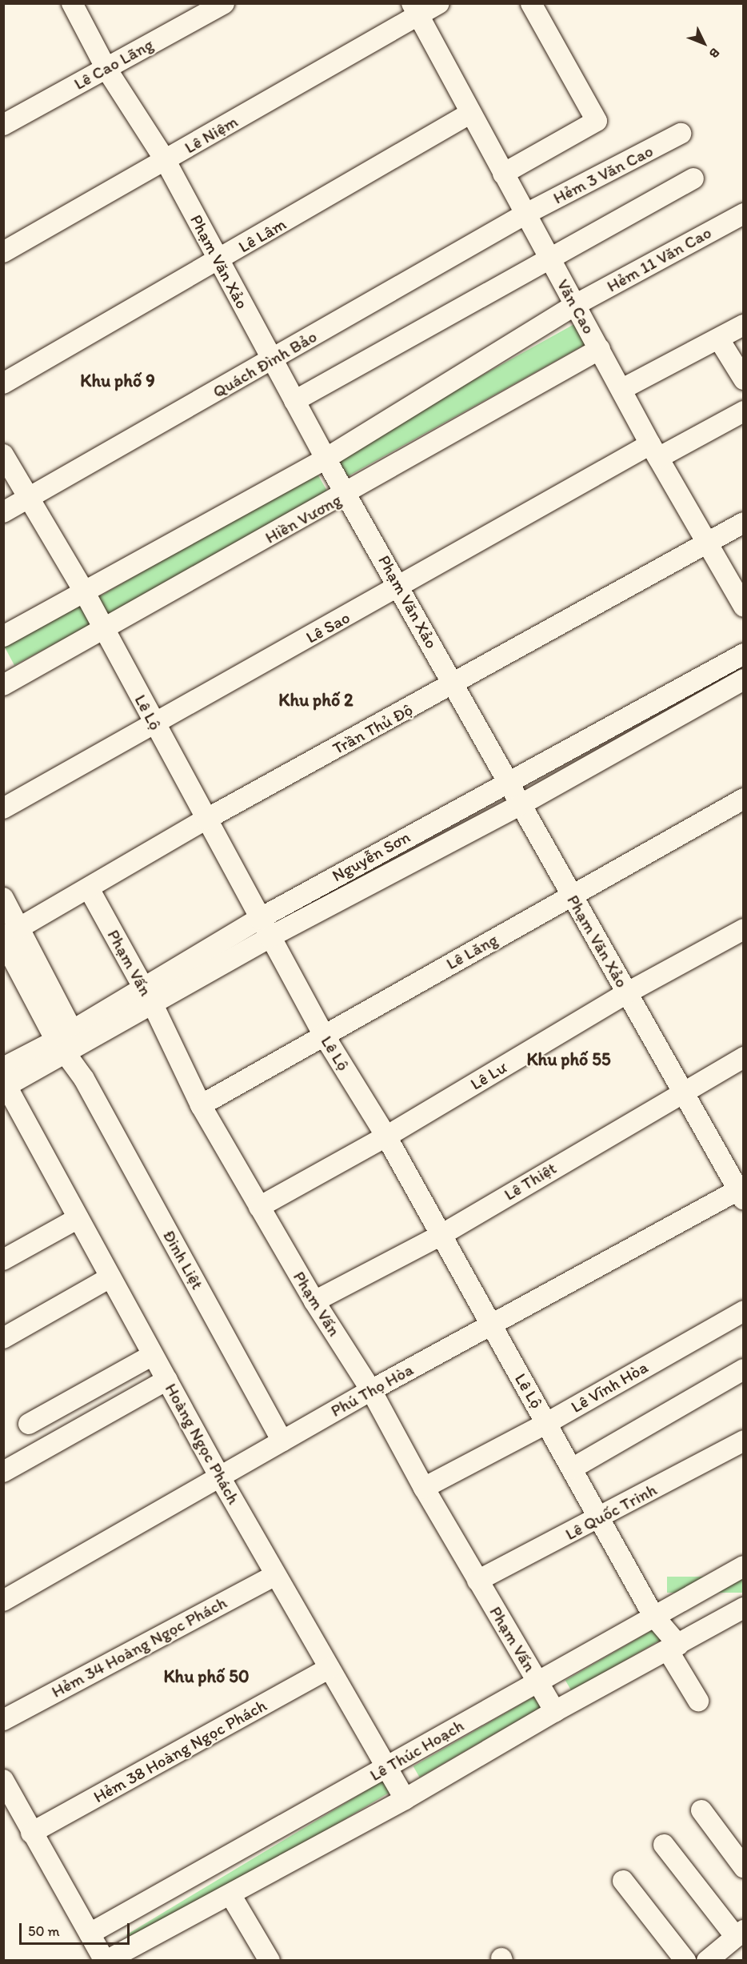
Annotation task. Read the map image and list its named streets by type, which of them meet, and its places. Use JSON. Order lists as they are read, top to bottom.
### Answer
{
  "streets": {
    "street": [
      "Lê Cao Lãng",
      "Lê Niệm",
      "Hẻm 3 Văn Cao",
      "Lê Lâm",
      "Hẻm 11 Văn Cao",
      "Phạm Văn Xảo",
      "Văn Cao",
      "Quách Đình Bảo",
      "Hiền Vương",
      "Lê Sao",
      "Lê Lộ",
      "Trần Thủ Độ",
      "Nguyễn Sơn",
      "Lê Lăng",
      "Phạm Vấn",
      "Lê Lư",
      "Lê Thiệt",
      "Đinh Liệt",
      "Lê Vĩnh Hòa",
      "Phú Thọ Hòa",
      "Hoàng Ngọc Phách",
      "Lê Quốc Trinh",
      "Hẻm 34 Hoàng Ngọc Phách",
      "Lê Thúc Hoạch",
      "Hẻm 38 Hoàng Ngọc Phách"
    ]
  },
  "crossings": [
    ["Lê Cao Lãng", "Phạm Văn Xảo"],
    ["Lê Niệm", "Phạm Văn Xảo"],
    ["Lê Niệm", "Văn Cao"],
    ["Hẻm 3 Văn Cao", "Văn Cao"],
    ["Hẻm 3 Văn Cao", "Quách Đình Bảo"],
    ["Lê Lâm", "Phạm Văn Xảo"],
    ["Lê Lâm", "Văn Cao"],
    ["Hẻm 11 Văn Cao", "Văn Cao"],
    ["Phạm Văn Xảo", "Quách Đình Bảo"],
    ["Phạm Văn Xảo", "Hiền Vương"],
    ["Phạm Văn Xảo", "Lê Sao"],
    ["Phạm Văn Xảo", "Trần Thủ Độ"],
    ["Phạm Văn Xảo", "Nguyễn Sơn"],
    ["Phạm Văn Xảo", "Lê Lăng"],
    ["Phạm Văn Xảo", "Lê Lư"],
    ["Phạm Văn Xảo", "Lê Thiệt"],
    ["Phạm Văn Xảo", "Phú Thọ Hòa"],
    ["Văn Cao", "Quách Đình Bảo"],
    ["Văn Cao", "Hiền Vương"],
    ["Văn Cao", "Lê Sao"],
    ["Văn Cao", "Trần Thủ Độ"],
    ["Quách Đình Bảo", "Lê Lộ"],
    ["Hiền Vương", "Lê Lộ"],
    ["Lê Sao", "Lê Lộ"],
    ["Lê Lộ", "Trần Thủ Độ"],
    ["Lê Lộ", "Nguyễn Sơn"],
    ["Lê Lộ", "Lê Lăng"],
    ["Lê Lộ", "Lê Lư"],
    ["Lê Lộ", "Lê Thiệt"],
    ["Lê Lộ", "Lê Vĩnh Hòa"],
    ["Lê Lộ", "Phú Thọ Hòa"],
    ["Lê Lộ", "Lê Quốc Trinh"],
    ["Lê Lộ", "Lê Thúc Hoạch"],
    ["Trần Thủ Độ", "Phạm Vấn"],
    ["Trần Thủ Độ", "Đinh Liệt"],
    ["Nguyễn Sơn", "Phạm Vấn"],
    ["Nguyễn Sơn", "Đinh Liệt"],
    ["Nguyễn Sơn", "Hoàng Ngọc Phách"],
    ["Lê Lăng", "Phạm Vấn"],
    ["Phạm Vấn", "Lê Lư"],
    ["Phạm Vấn", "Lê Thiệt"],
    ["Phạm Vấn", "Lê Vĩnh Hòa"],
    ["Phạm Vấn", "Phú Thọ Hòa"],
    ["Phạm Vấn", "Lê Quốc Trinh"],
    ["Phạm Vấn", "Lê Thúc Hoạch"],
    ["Đinh Liệt", "Phú Thọ Hòa"],
    ["Phú Thọ Hòa", "Hoàng Ngọc Phách"],
    ["Hoàng Ngọc Phách", "Hẻm 34 Hoàng Ngọc Phách"],
    ["Hoàng Ngọc Phách", "Lê Thúc Hoạch"],
    ["Hoàng Ngọc Phách", "Hẻm 38 Hoàng Ngọc Phách"]
  ],
  "districts": [
    "Khu phố 9",
    "Khu phố 2",
    "Khu phố 55",
    "Khu phố 50"
  ],
  "scale_bar": "50 m",
  "north": "bottom right"
}
